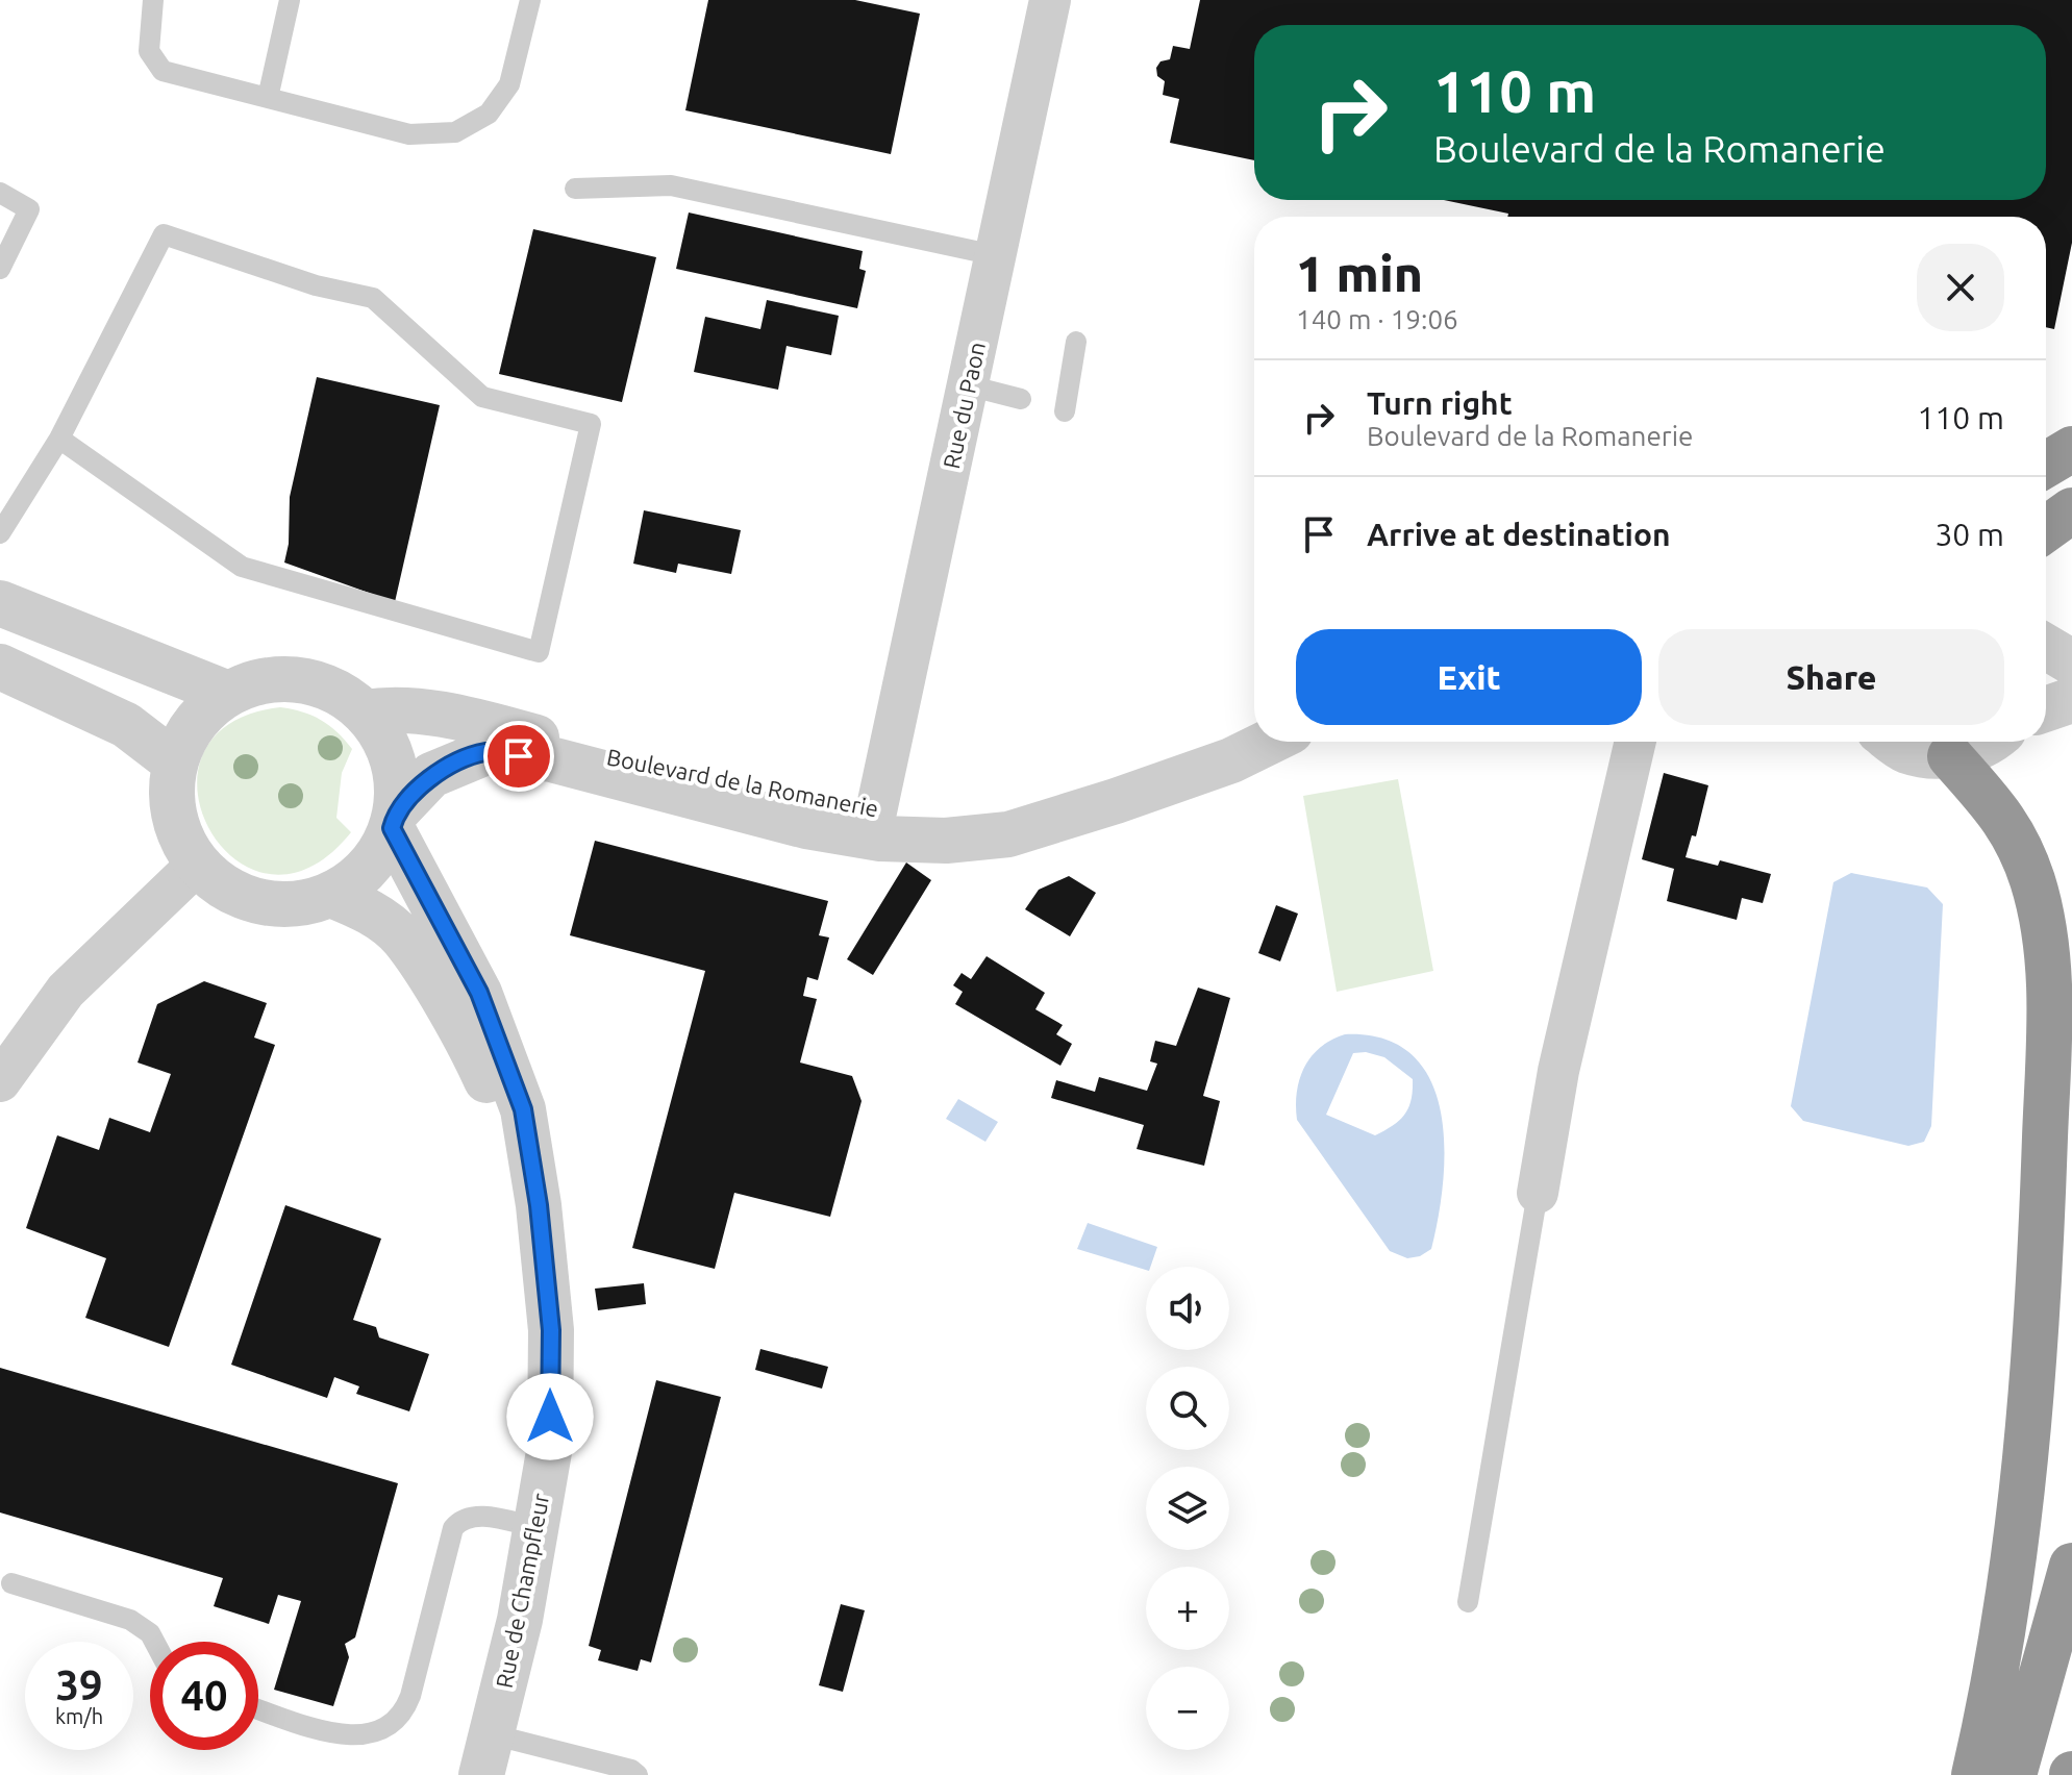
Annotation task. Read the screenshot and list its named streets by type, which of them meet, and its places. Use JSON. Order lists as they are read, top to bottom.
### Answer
{
  "streets": {
    "street": ["Rue du Paon", "Boulevard de la Romanerie", "Rue de Champfleur"]
  },
  "crossings": [
    ["Rue du Paon", "Boulevard de la Romanerie"],
    ["Boulevard de la Romanerie", "Rue de Champfleur"]
  ],
  "page": {
    "turn": ["110 m", "Boulevard de la Romanerie"],
    "heading": ["1 min", "140 m · 19:06"],
    "list": [
      {
        "name": "Turn right",
        "note": "Boulevard de la Romanerie",
        "value": "110 m"
      },
      {
        "name": "Arrive at destination",
        "value": "30 m"
      }
    ],
    "buttons": ["Exit", "Share"],
    "map_buttons": ["+", "−"],
    "speed": "39 km/h",
    "limit": "40"
  }
}
